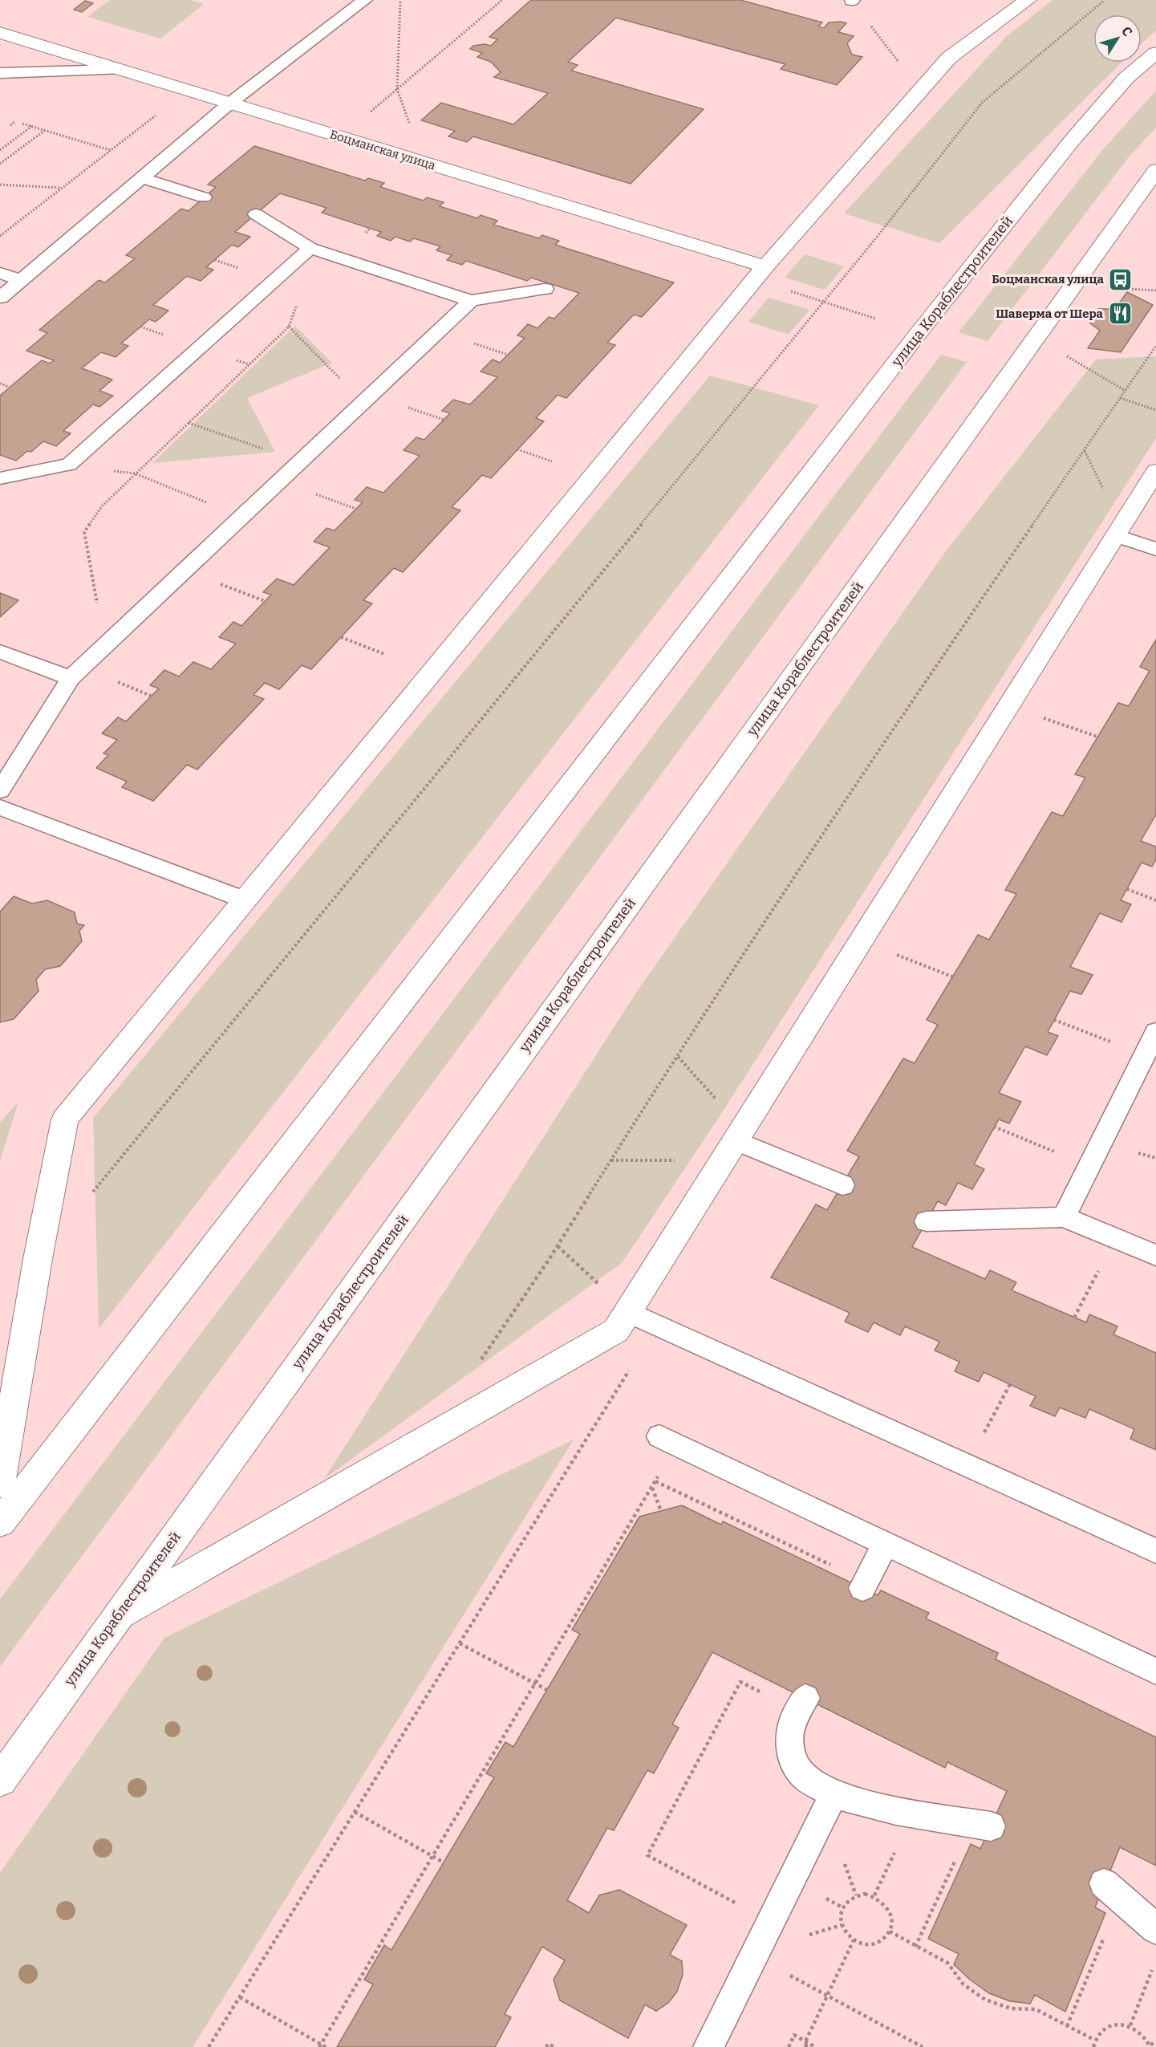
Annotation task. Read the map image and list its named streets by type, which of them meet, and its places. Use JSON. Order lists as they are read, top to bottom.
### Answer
{
  "streets": {
    "street": ["Боцманская улица", "улица Кораблестроителей"]
  },
  "places": {
    "bus stop": ["Боцманская улица"],
    "restaurant": ["Шаверма от Шера"]
  },
  "north": "top right"
}
